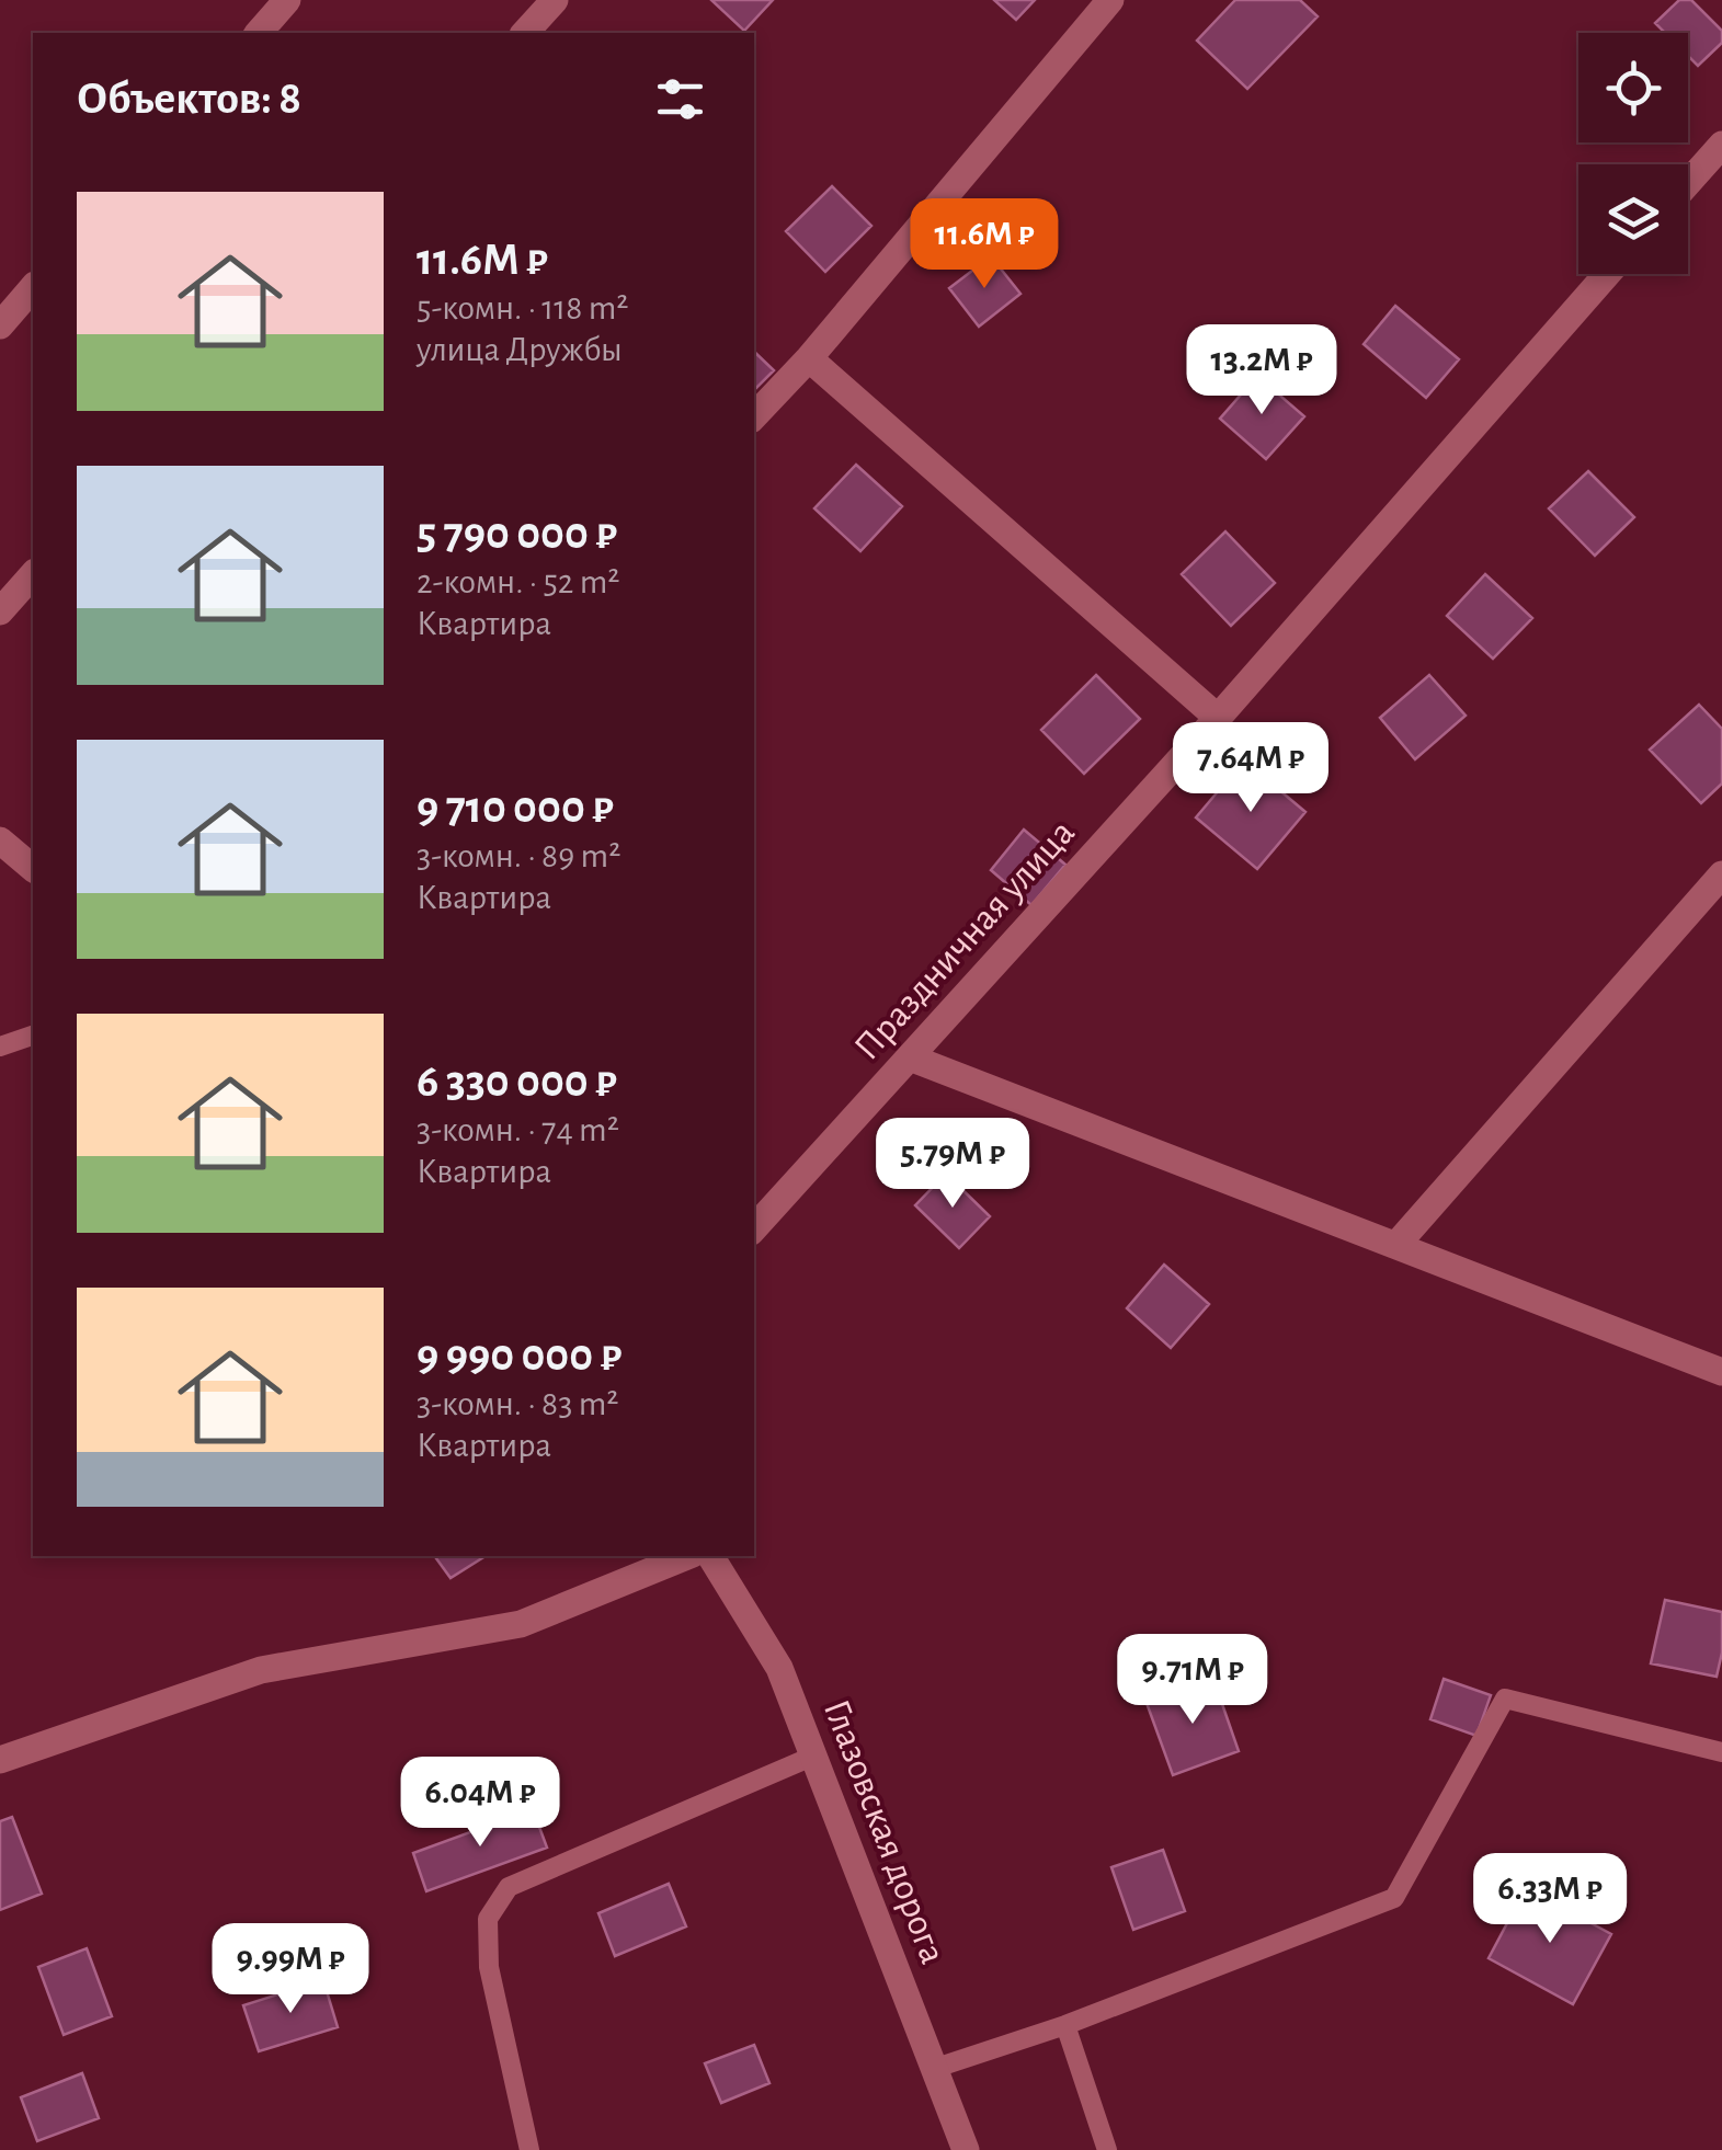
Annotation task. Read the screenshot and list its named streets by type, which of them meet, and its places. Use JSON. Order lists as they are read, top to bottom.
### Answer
{
  "streets": {
    "street": ["Праздничная улица", "Глазовская дорога"]
  },
  "page": {
    "heading": "Объектов: 8",
    "list": [
      {
        "name": "11.6M ₽",
        "note": "5-комн. · 118 m² · улица Дружбы"
      },
      {
        "name": "5 790 000 ₽",
        "note": "2-комн. · 52 m² · Квартира"
      },
      {
        "name": "9 710 000 ₽",
        "note": "3-комн. · 89 m² · Квартира"
      },
      {
        "name": "6 330 000 ₽",
        "note": "3-комн. · 74 m² · Квартира"
      },
      {
        "name": "9 990 000 ₽",
        "note": "3-комн. · 83 m² · Квартира"
      }
    ],
    "price": [
      "11.6M ₽",
      "13.2M ₽",
      "7.64M ₽",
      "5.79M ₽",
      "9.71M ₽",
      "6.04M ₽",
      "6.33M ₽",
      "9.99M ₽"
    ]
  }
}
